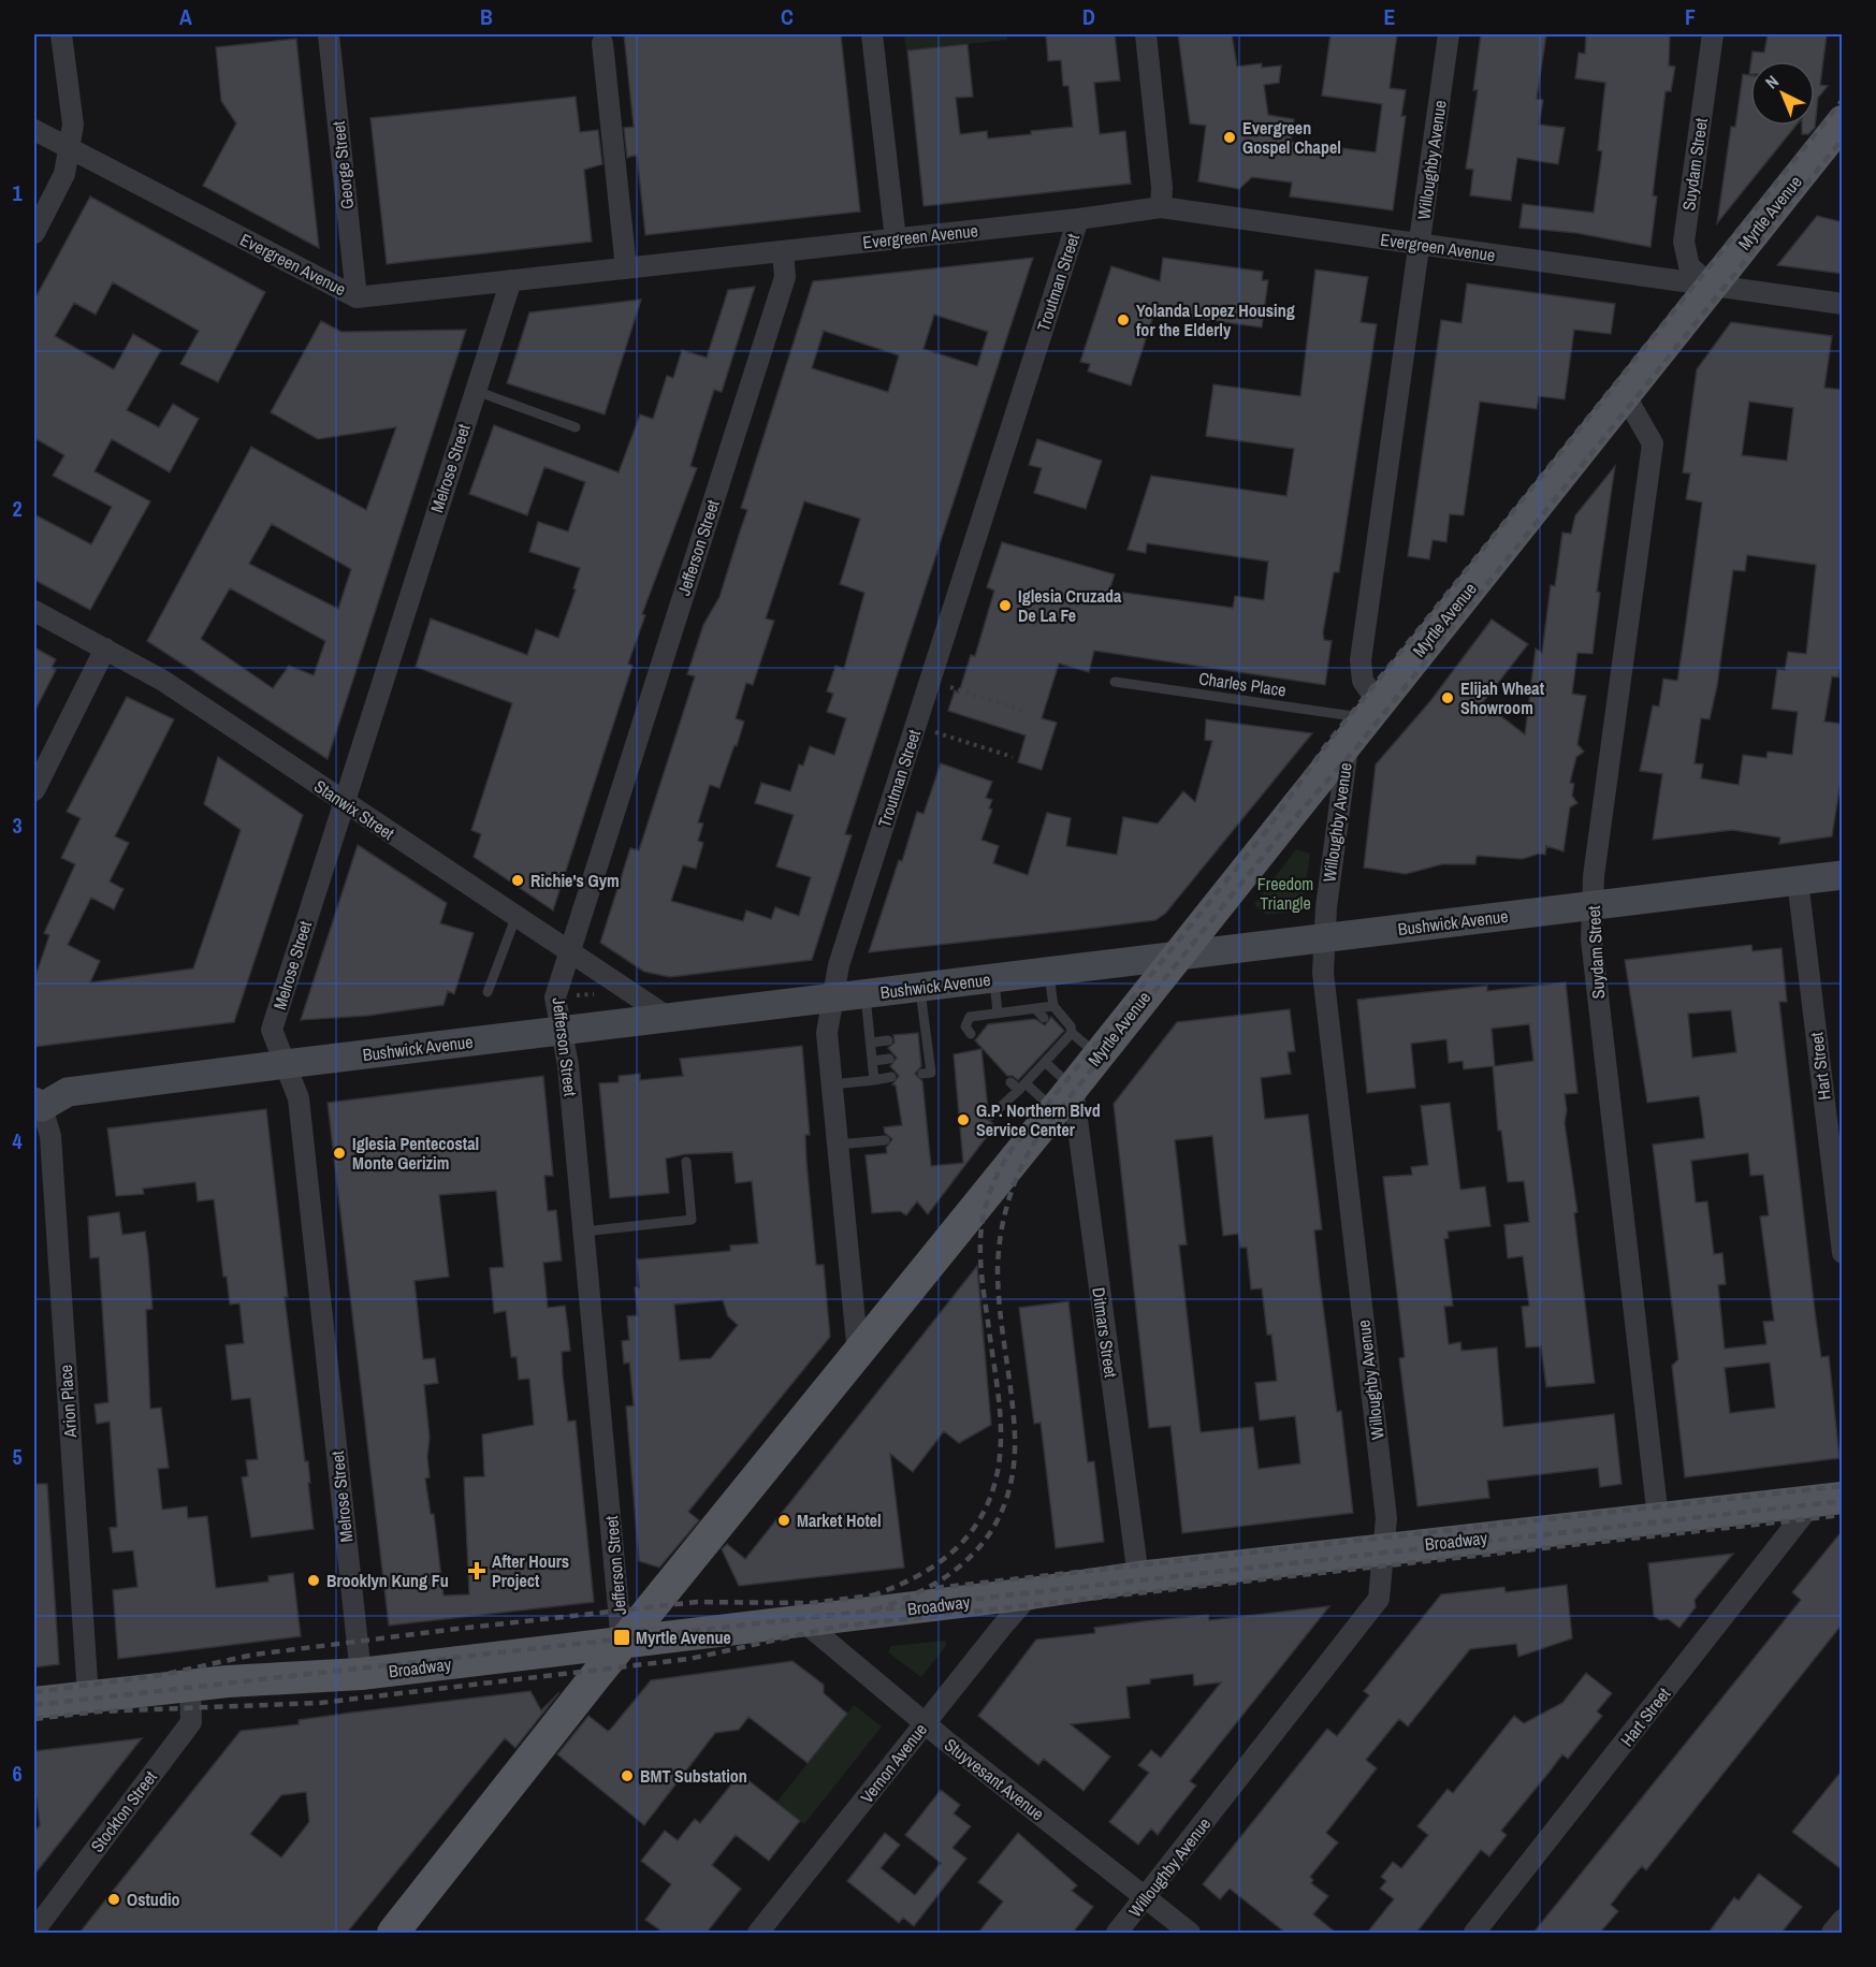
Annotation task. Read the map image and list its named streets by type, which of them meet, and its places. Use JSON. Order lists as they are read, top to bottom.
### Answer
{
  "streets": {
    "main road": ["Myrtle Avenue", "Bushwick Avenue", "Broadway"],
    "street": [
      "Willoughby Avenue",
      "Suydam Street",
      "George Street",
      "Evergreen Avenue",
      "Troutman Street",
      "Melrose Street",
      "Jefferson Street",
      "Stanwix Street",
      "Hart Street",
      "Ditmars Street",
      "Arion Place",
      "Vernon Avenue",
      "Stuyvesant Avenue",
      "Stockton Street"
    ],
    "lane": ["Charles Place"]
  },
  "crossings": [
    ["Willoughby Avenue", "Myrtle Avenue"],
    ["Willoughby Avenue", "Evergreen Avenue"],
    ["Willoughby Avenue", "Charles Place"],
    ["Willoughby Avenue", "Bushwick Avenue"],
    ["Willoughby Avenue", "Broadway"],
    ["Willoughby Avenue", "Stuyvesant Avenue"],
    ["Suydam Street", "Myrtle Avenue"],
    ["Suydam Street", "Evergreen Avenue"],
    ["Suydam Street", "Bushwick Avenue"],
    ["Suydam Street", "Broadway"],
    ["George Street", "Evergreen Avenue"],
    ["Myrtle Avenue", "Evergreen Avenue"],
    ["Myrtle Avenue", "Troutman Street"],
    ["Myrtle Avenue", "Jefferson Street"],
    ["Myrtle Avenue", "Charles Place"],
    ["Myrtle Avenue", "Bushwick Avenue"],
    ["Myrtle Avenue", "Ditmars Street"],
    ["Myrtle Avenue", "Broadway"],
    ["Evergreen Avenue", "Troutman Street"],
    ["Evergreen Avenue", "Melrose Street"],
    ["Evergreen Avenue", "Jefferson Street"],
    ["Troutman Street", "Bushwick Avenue"],
    ["Melrose Street", "Stanwix Street"],
    ["Melrose Street", "Bushwick Avenue"],
    ["Melrose Street", "Broadway"],
    ["Jefferson Street", "Stanwix Street"],
    ["Jefferson Street", "Bushwick Avenue"],
    ["Jefferson Street", "Broadway"],
    ["Stanwix Street", "Bushwick Avenue"],
    ["Bushwick Avenue", "Hart Street"],
    ["Bushwick Avenue", "Arion Place"],
    ["Hart Street", "Broadway"],
    ["Ditmars Street", "Broadway"],
    ["Arion Place", "Broadway"],
    ["Broadway", "Vernon Avenue"],
    ["Broadway", "Stuyvesant Avenue"],
    ["Broadway", "Stockton Street"],
    ["Vernon Avenue", "Stuyvesant Avenue"]
  ],
  "parks": ["Freedom Triangle"],
  "places": {
    "other": [
      "Evergreen Gospel Chapel",
      "Yolanda Lopez Housing for the Elderly",
      "Iglesia Cruzada De La Fe",
      "Elijah Wheat Showroom",
      "Richie's Gym",
      "G.P. Northern Blvd Service Center",
      "Iglesia Pentecostal Monte Gerizim",
      "Market Hotel",
      "Brooklyn Kung Fu",
      "BMT Substation",
      "Ostudio"
    ],
    "health": ["After Hours Project"],
    "transit": ["Myrtle Avenue"]
  },
  "north": "top left",
  "grid": {
    "columns": [
      "A",
      "B",
      "C",
      "D",
      "E",
      "F"
    ],
    "rows": [
      "1",
      "2",
      "3",
      "4",
      "5",
      "6"
    ]
  }
}
